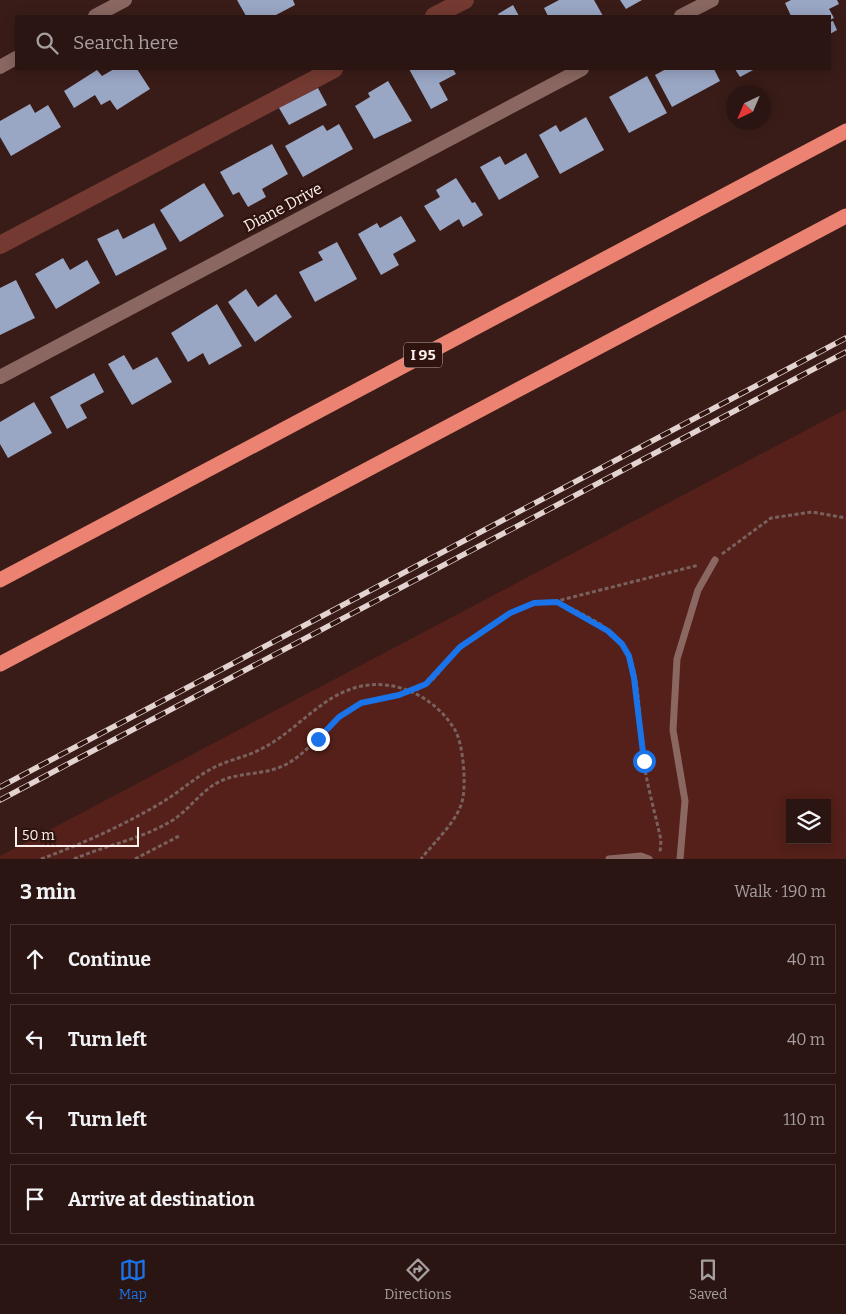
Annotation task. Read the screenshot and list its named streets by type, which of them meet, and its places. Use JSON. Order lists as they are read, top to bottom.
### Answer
{
  "streets": {
    "highway": ["I 95"],
    "street": ["Diane Drive"]
  },
  "scale_bar": "50 m",
  "north": "bottom left",
  "page": {
    "search": "Search here",
    "scale": "50 m",
    "heading": ["3 min", "Walk · 190 m"],
    "list": [
      ["Continue", "40 m"],
      ["Turn left", "40 m"],
      ["Turn left", "110 m"],
      "Arrive at destination"
    ],
    "nav": ["Map", "Directions", "Saved"]
  }
}
